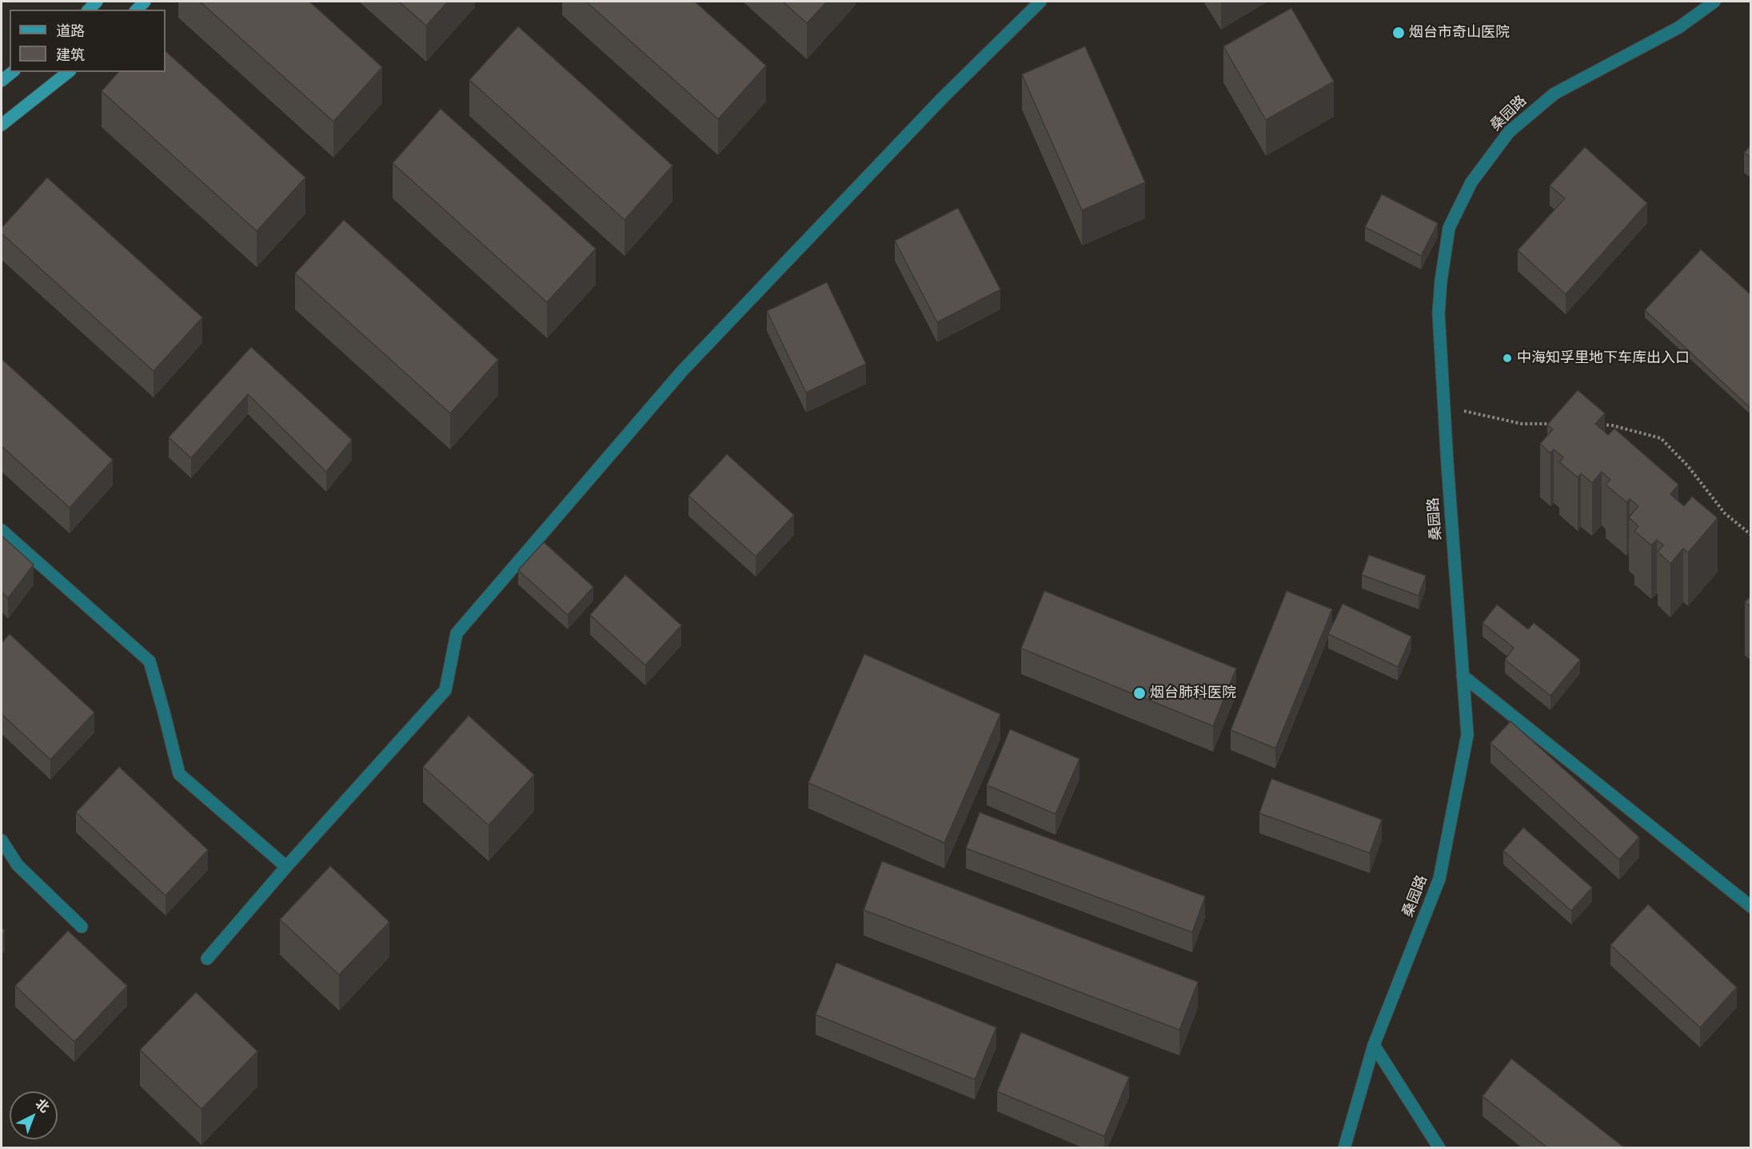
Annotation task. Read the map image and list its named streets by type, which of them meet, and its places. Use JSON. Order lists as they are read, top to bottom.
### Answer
{
  "streets": {
    "street": ["桑园路"]
  },
  "places": ["烟台市奇山医院", "中海知孚里地下车库出入口", "烟台肺科医院"],
  "legend": ["道路", "建筑"],
  "north": "top right"
}
